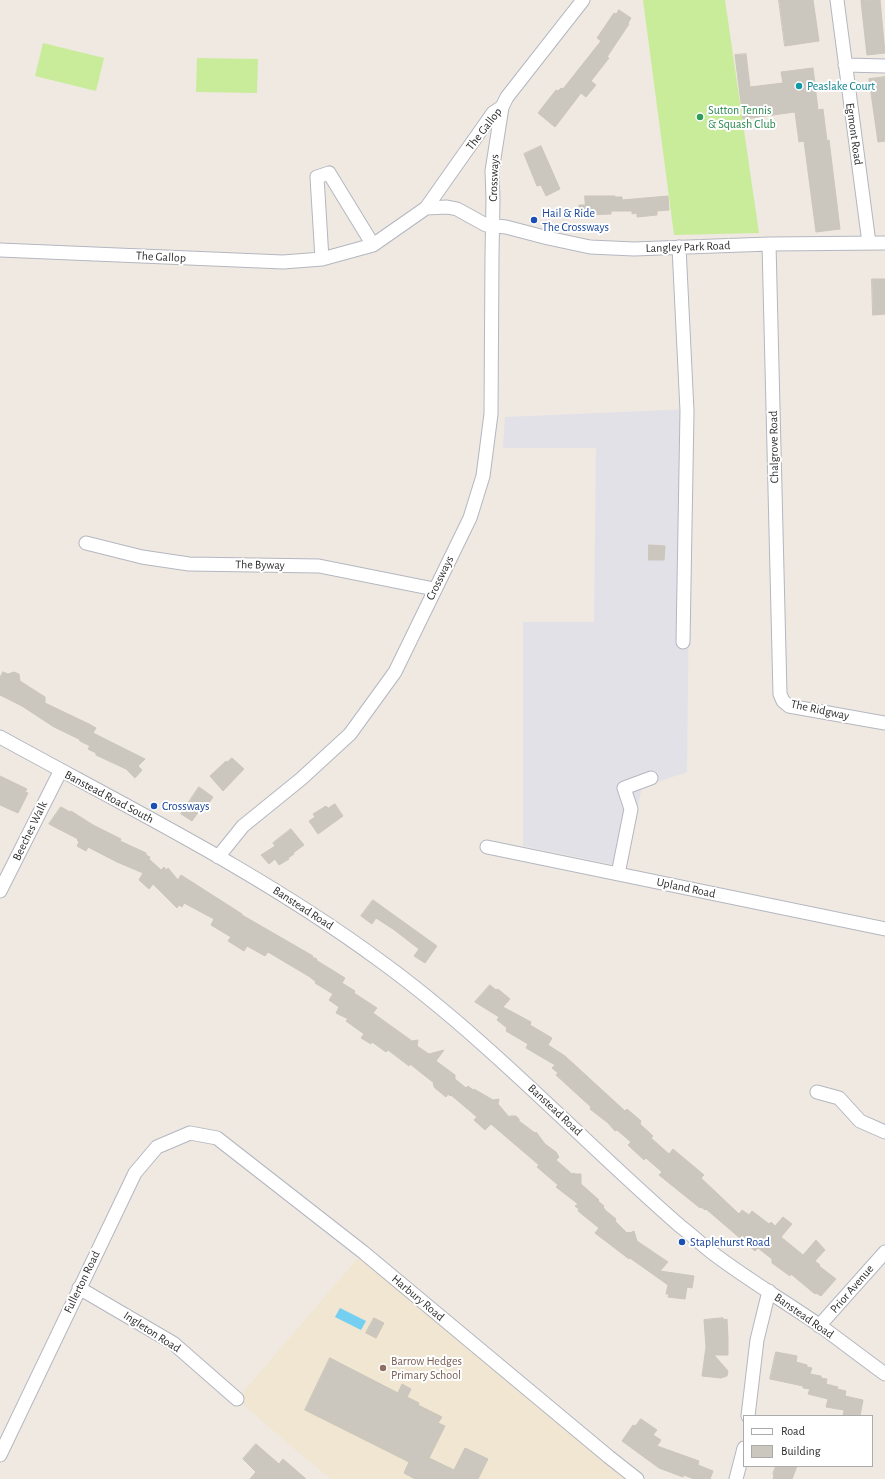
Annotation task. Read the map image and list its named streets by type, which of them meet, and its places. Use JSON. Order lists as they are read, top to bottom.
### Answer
{
  "streets": {
    "street": [
      "The Gallop",
      "Egmont Road",
      "Crossways",
      "Langley Park Road",
      "Chalgrove Road",
      "The Byway",
      "The Ridgway",
      "Banstead Road South",
      "Beeches Walk",
      "Upland Road",
      "Banstead Road",
      "Fullerton Road",
      "Prior Avenue",
      "Harbury Road",
      "Ingleton Road"
    ]
  },
  "crossings": [
    ["The Gallop", "Crossways"],
    ["Egmont Road", "Langley Park Road"],
    ["Crossways", "Langley Park Road"],
    ["Crossways", "The Byway"],
    ["Crossways", "Banstead Road South"],
    ["Crossways", "Banstead Road"],
    ["Langley Park Road", "Chalgrove Road"],
    ["Chalgrove Road", "The Ridgway"],
    ["Banstead Road South", "Beeches Walk"],
    ["Banstead Road South", "Banstead Road"],
    ["Banstead Road", "Prior Avenue"],
    ["Fullerton Road", "Harbury Road"],
    ["Fullerton Road", "Ingleton Road"]
  ],
  "places": [
    "Peaslake Court",
    "Sutton Tennis & Squash Club",
    "Hail & Ride The Crossways",
    "Crossways",
    "Staplehurst Road",
    "Barrow Hedges Primary School"
  ],
  "legend": ["Road", "Building"]
}
